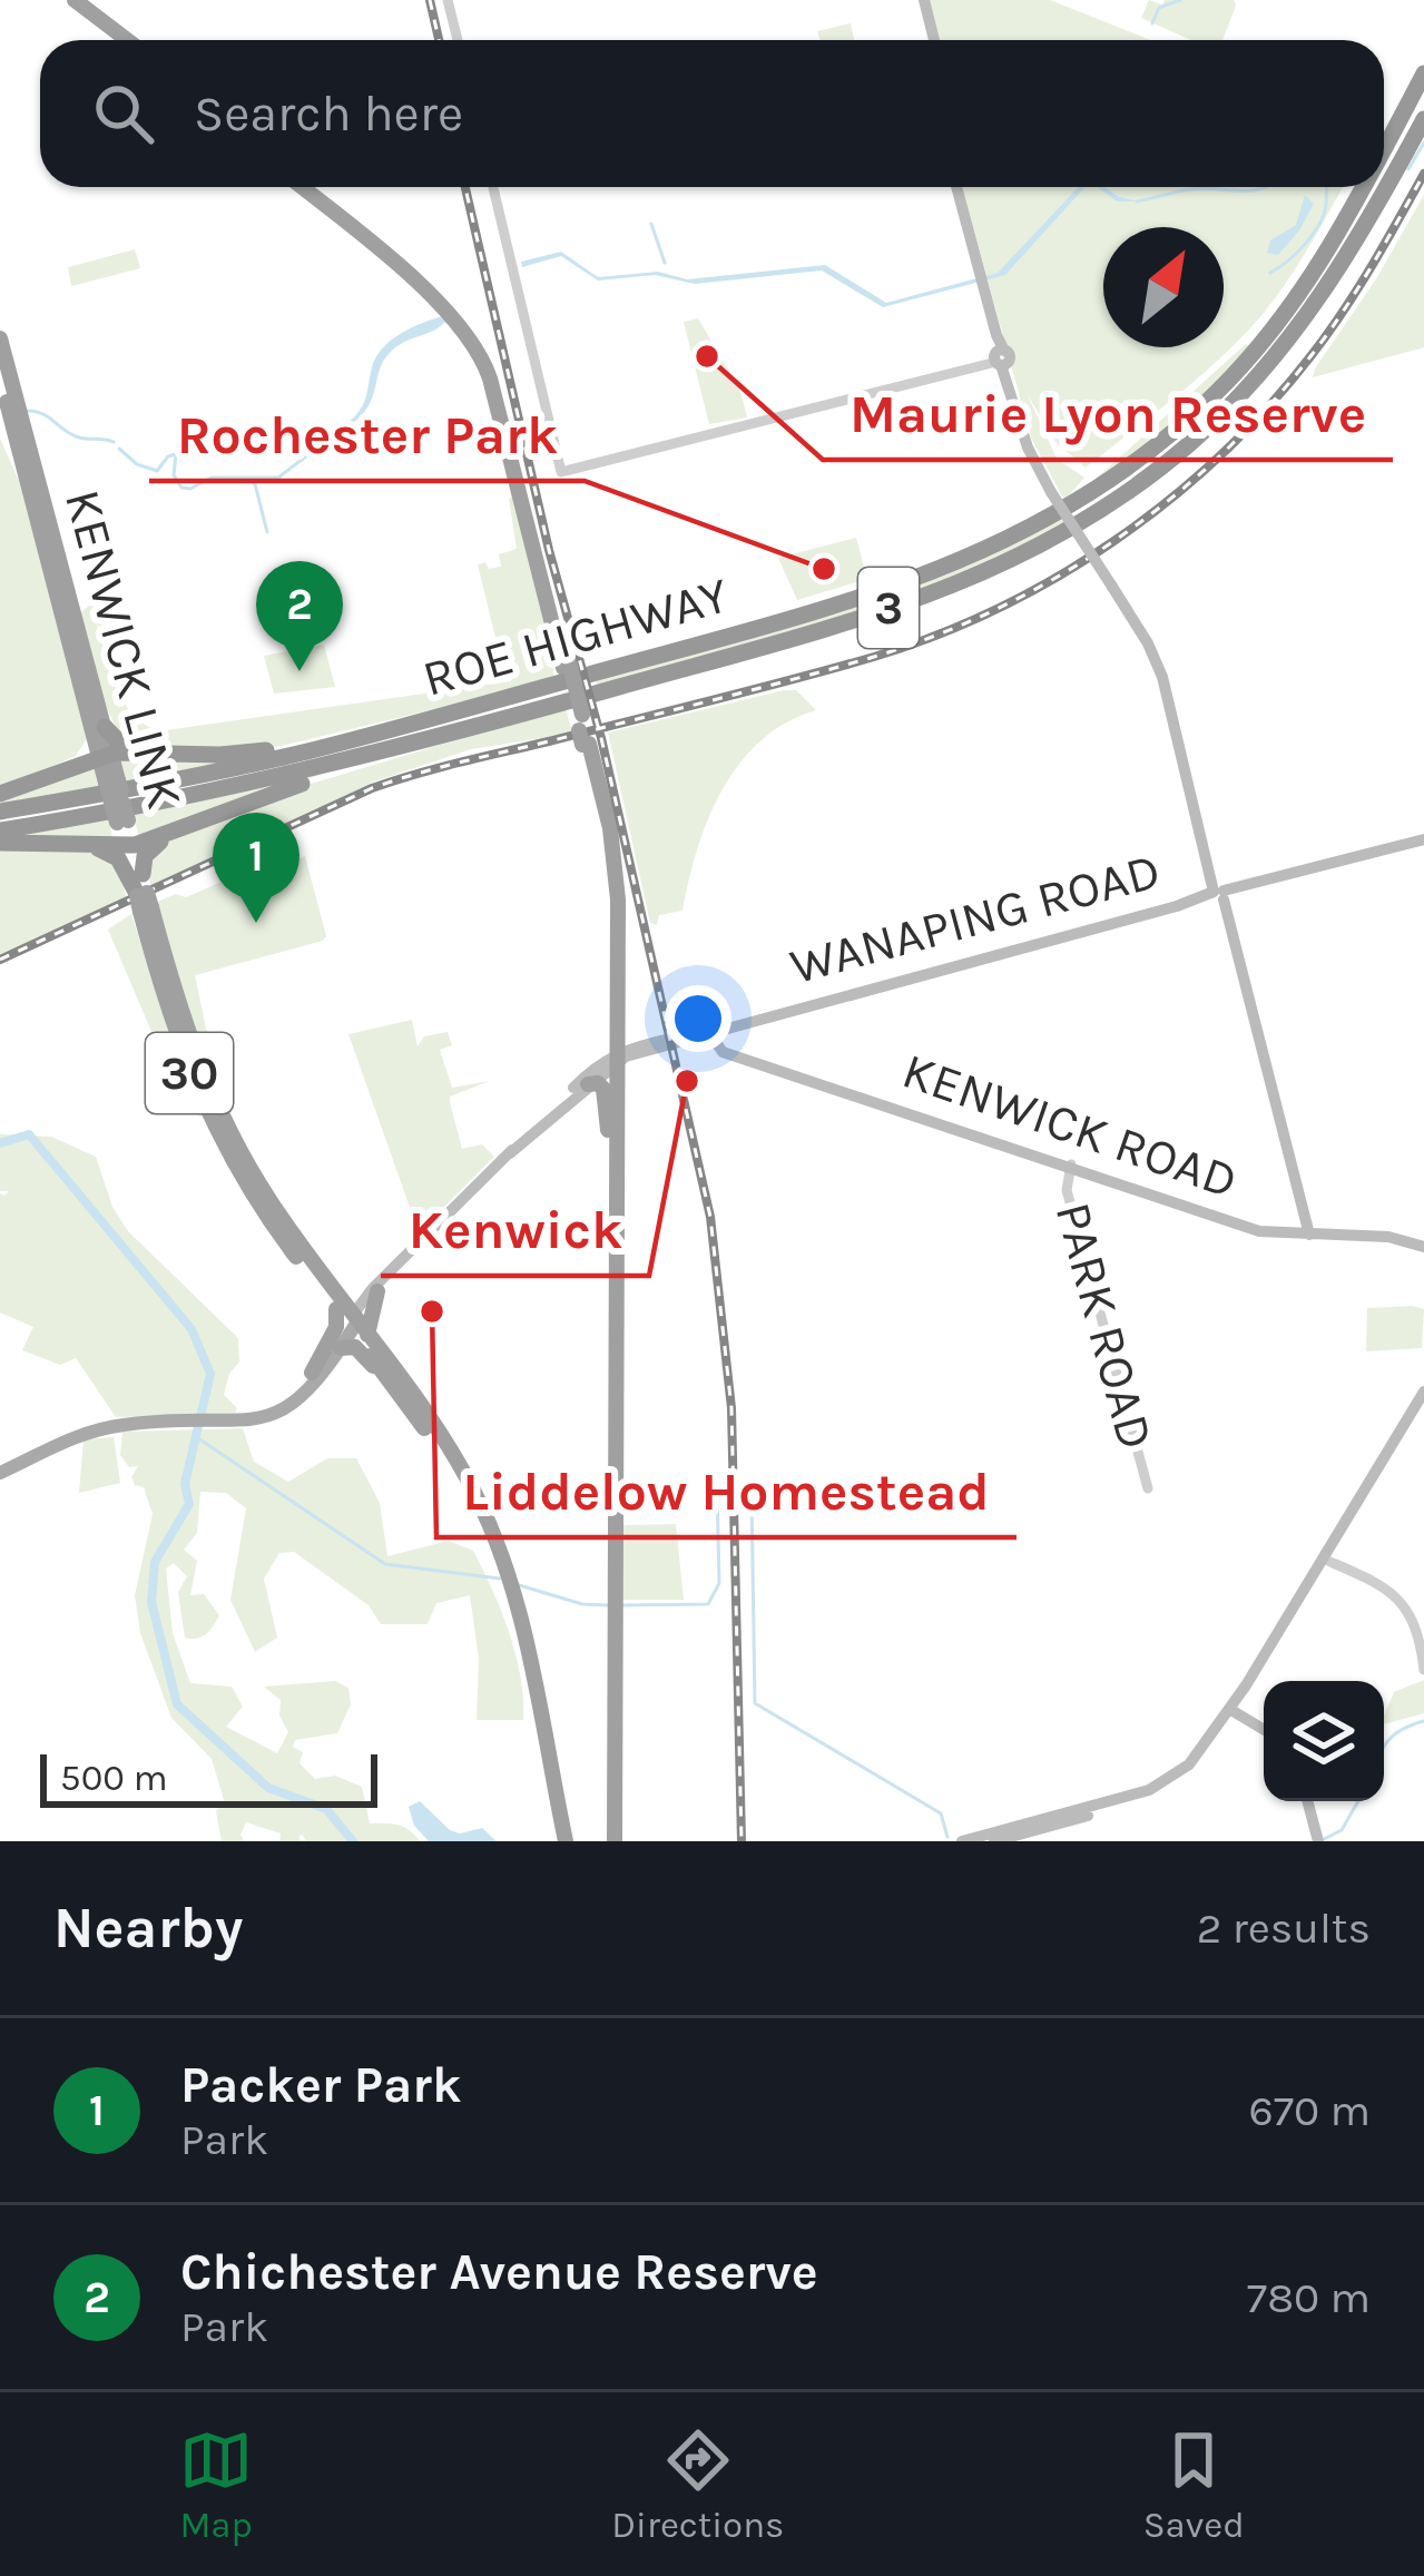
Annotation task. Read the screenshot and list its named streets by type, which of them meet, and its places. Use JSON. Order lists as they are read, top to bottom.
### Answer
{
  "streets": {
    "highway": [
      "3",
      "ROE HIGHWAY",
      "KENWICK LINK",
      "30"
    ],
    "main road": ["WANAPING ROAD", "KENWICK ROAD"],
    "street": ["PARK ROAD"]
  },
  "crossings": [
    ["WANAPING ROAD", "KENWICK ROAD"],
    ["KENWICK ROAD", "PARK ROAD"]
  ],
  "places": [
    "Maurie Lyon Reserve",
    "Rochester Park",
    "Kenwick",
    "Liddelow Homestead"
  ],
  "scale_bar": "500 m",
  "north": "top right",
  "page": {
    "search": "Search here",
    "pins": ["2", "1"],
    "scale": "500 m",
    "heading": ["Nearby", "2 results"],
    "list": [
      {
        "mark": "1",
        "name": "Packer Park",
        "note": "Park",
        "value": "670 m"
      },
      {
        "mark": "2",
        "name": "Chichester Avenue Reserve",
        "note": "Park",
        "value": "780 m"
      }
    ],
    "nav": ["Map", "Directions", "Saved"]
  }
}
